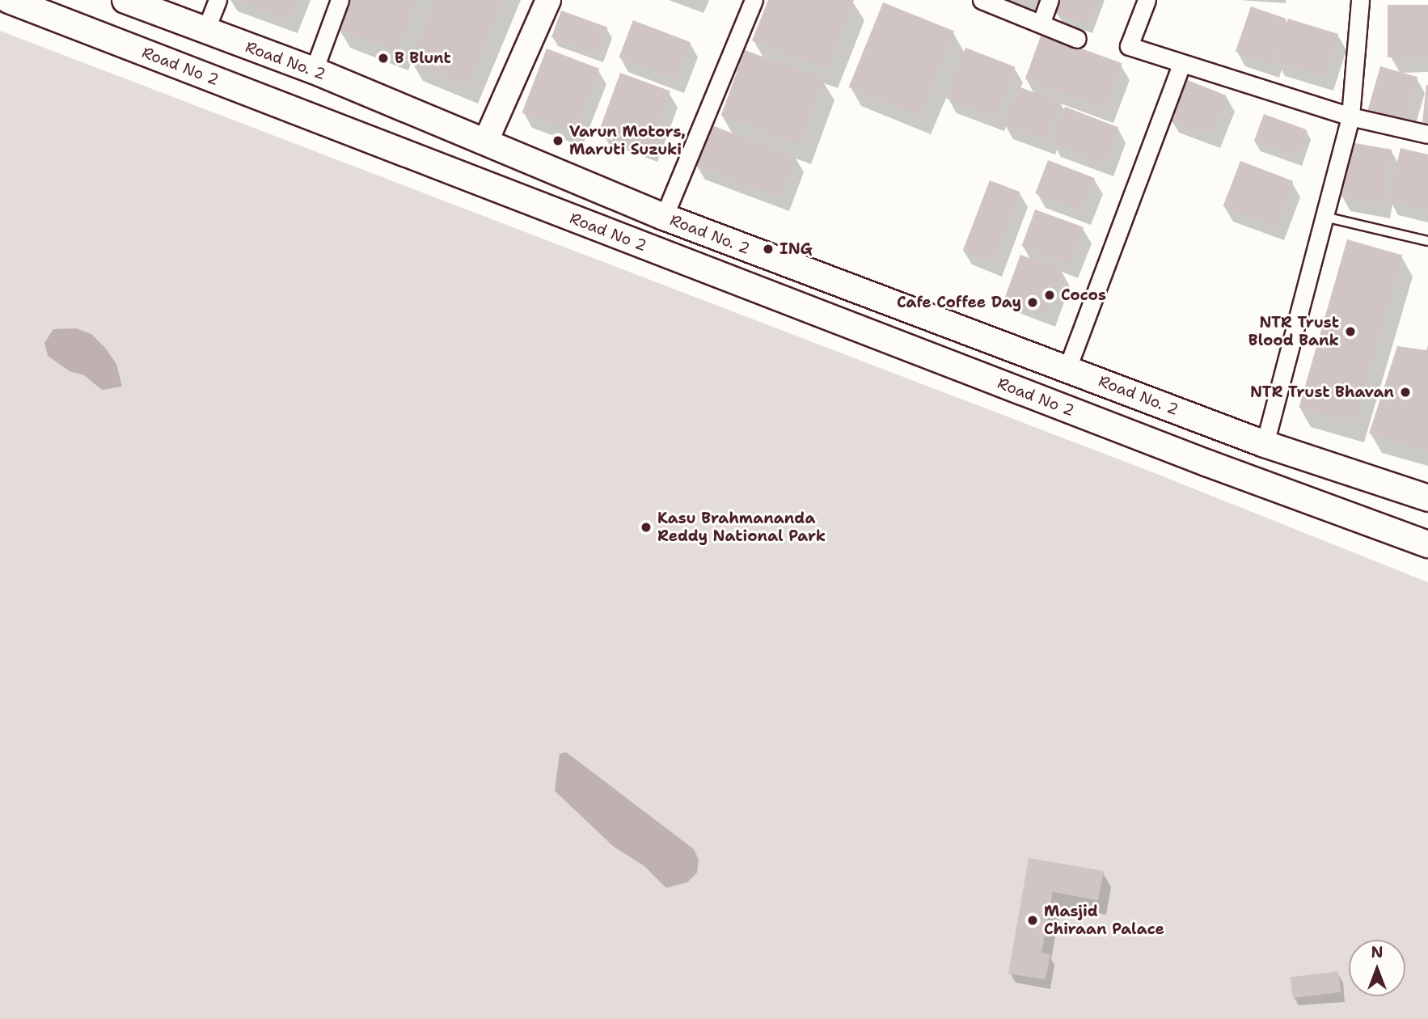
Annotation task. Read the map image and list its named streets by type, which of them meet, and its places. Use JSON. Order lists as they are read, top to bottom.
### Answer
{
  "streets": {
    "main road": ["Road No. 2", "Road No 2"]
  },
  "places": [
    "B Blunt",
    "Varun Motors, Maruti Suzuki",
    "ING",
    "Cocos",
    "Cafe Coffee Day",
    "NTR Trust Blood Bank",
    "NTR Trust Bhavan",
    "Kasu Brahmananda Reddy National Park",
    "Masjid Chiraan Palace"
  ],
  "north": "top"
}
